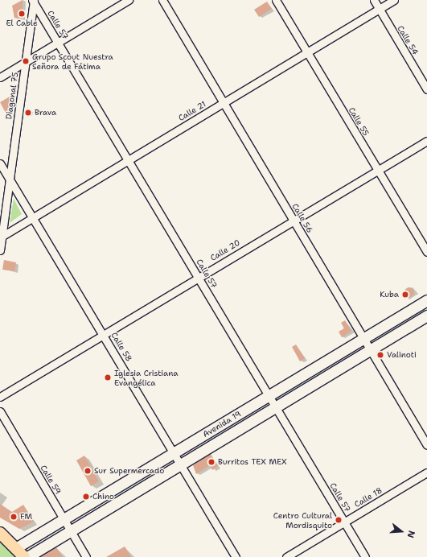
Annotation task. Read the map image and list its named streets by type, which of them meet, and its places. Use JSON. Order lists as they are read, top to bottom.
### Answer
{
  "streets": {
    "main road": ["Avenida 19"],
    "street": [
      "Calle 57",
      "Calle 54",
      "Diagonal 75",
      "Calle 21",
      "Calle 55",
      "Calle 56",
      "Calle 20",
      "Calle 58",
      "Calle 59",
      "Calle 18"
    ]
  },
  "crossings": [
    ["Calle 57", "Diagonal 75"],
    ["Calle 57", "Calle 21"],
    ["Calle 57", "Calle 20"],
    ["Calle 57", "Avenida 19"],
    ["Calle 57", "Calle 18"],
    ["Calle 54", "Calle 21"],
    ["Diagonal 75", "Calle 21"],
    ["Diagonal 75", "Calle 58"],
    ["Calle 21", "Calle 55"],
    ["Calle 21", "Calle 56"],
    ["Calle 21", "Calle 58"],
    ["Calle 55", "Calle 20"],
    ["Calle 56", "Calle 20"],
    ["Calle 56", "Avenida 19"],
    ["Calle 20", "Calle 58"],
    ["Calle 58", "Avenida 19"],
    ["Avenida 19", "Calle 59"]
  ],
  "places": [
    "El Cable",
    "Grupo Scout Nuestra Señora de Fátima",
    "Brava",
    "Kuba",
    "Valinoti",
    "Iglesia Cristiana Evangélica",
    "Burritos TEX MEX",
    "Sur Supermercado",
    "Chino",
    "FM",
    "Centro Cultural Mordisquito"
  ],
  "north": "right"
}
